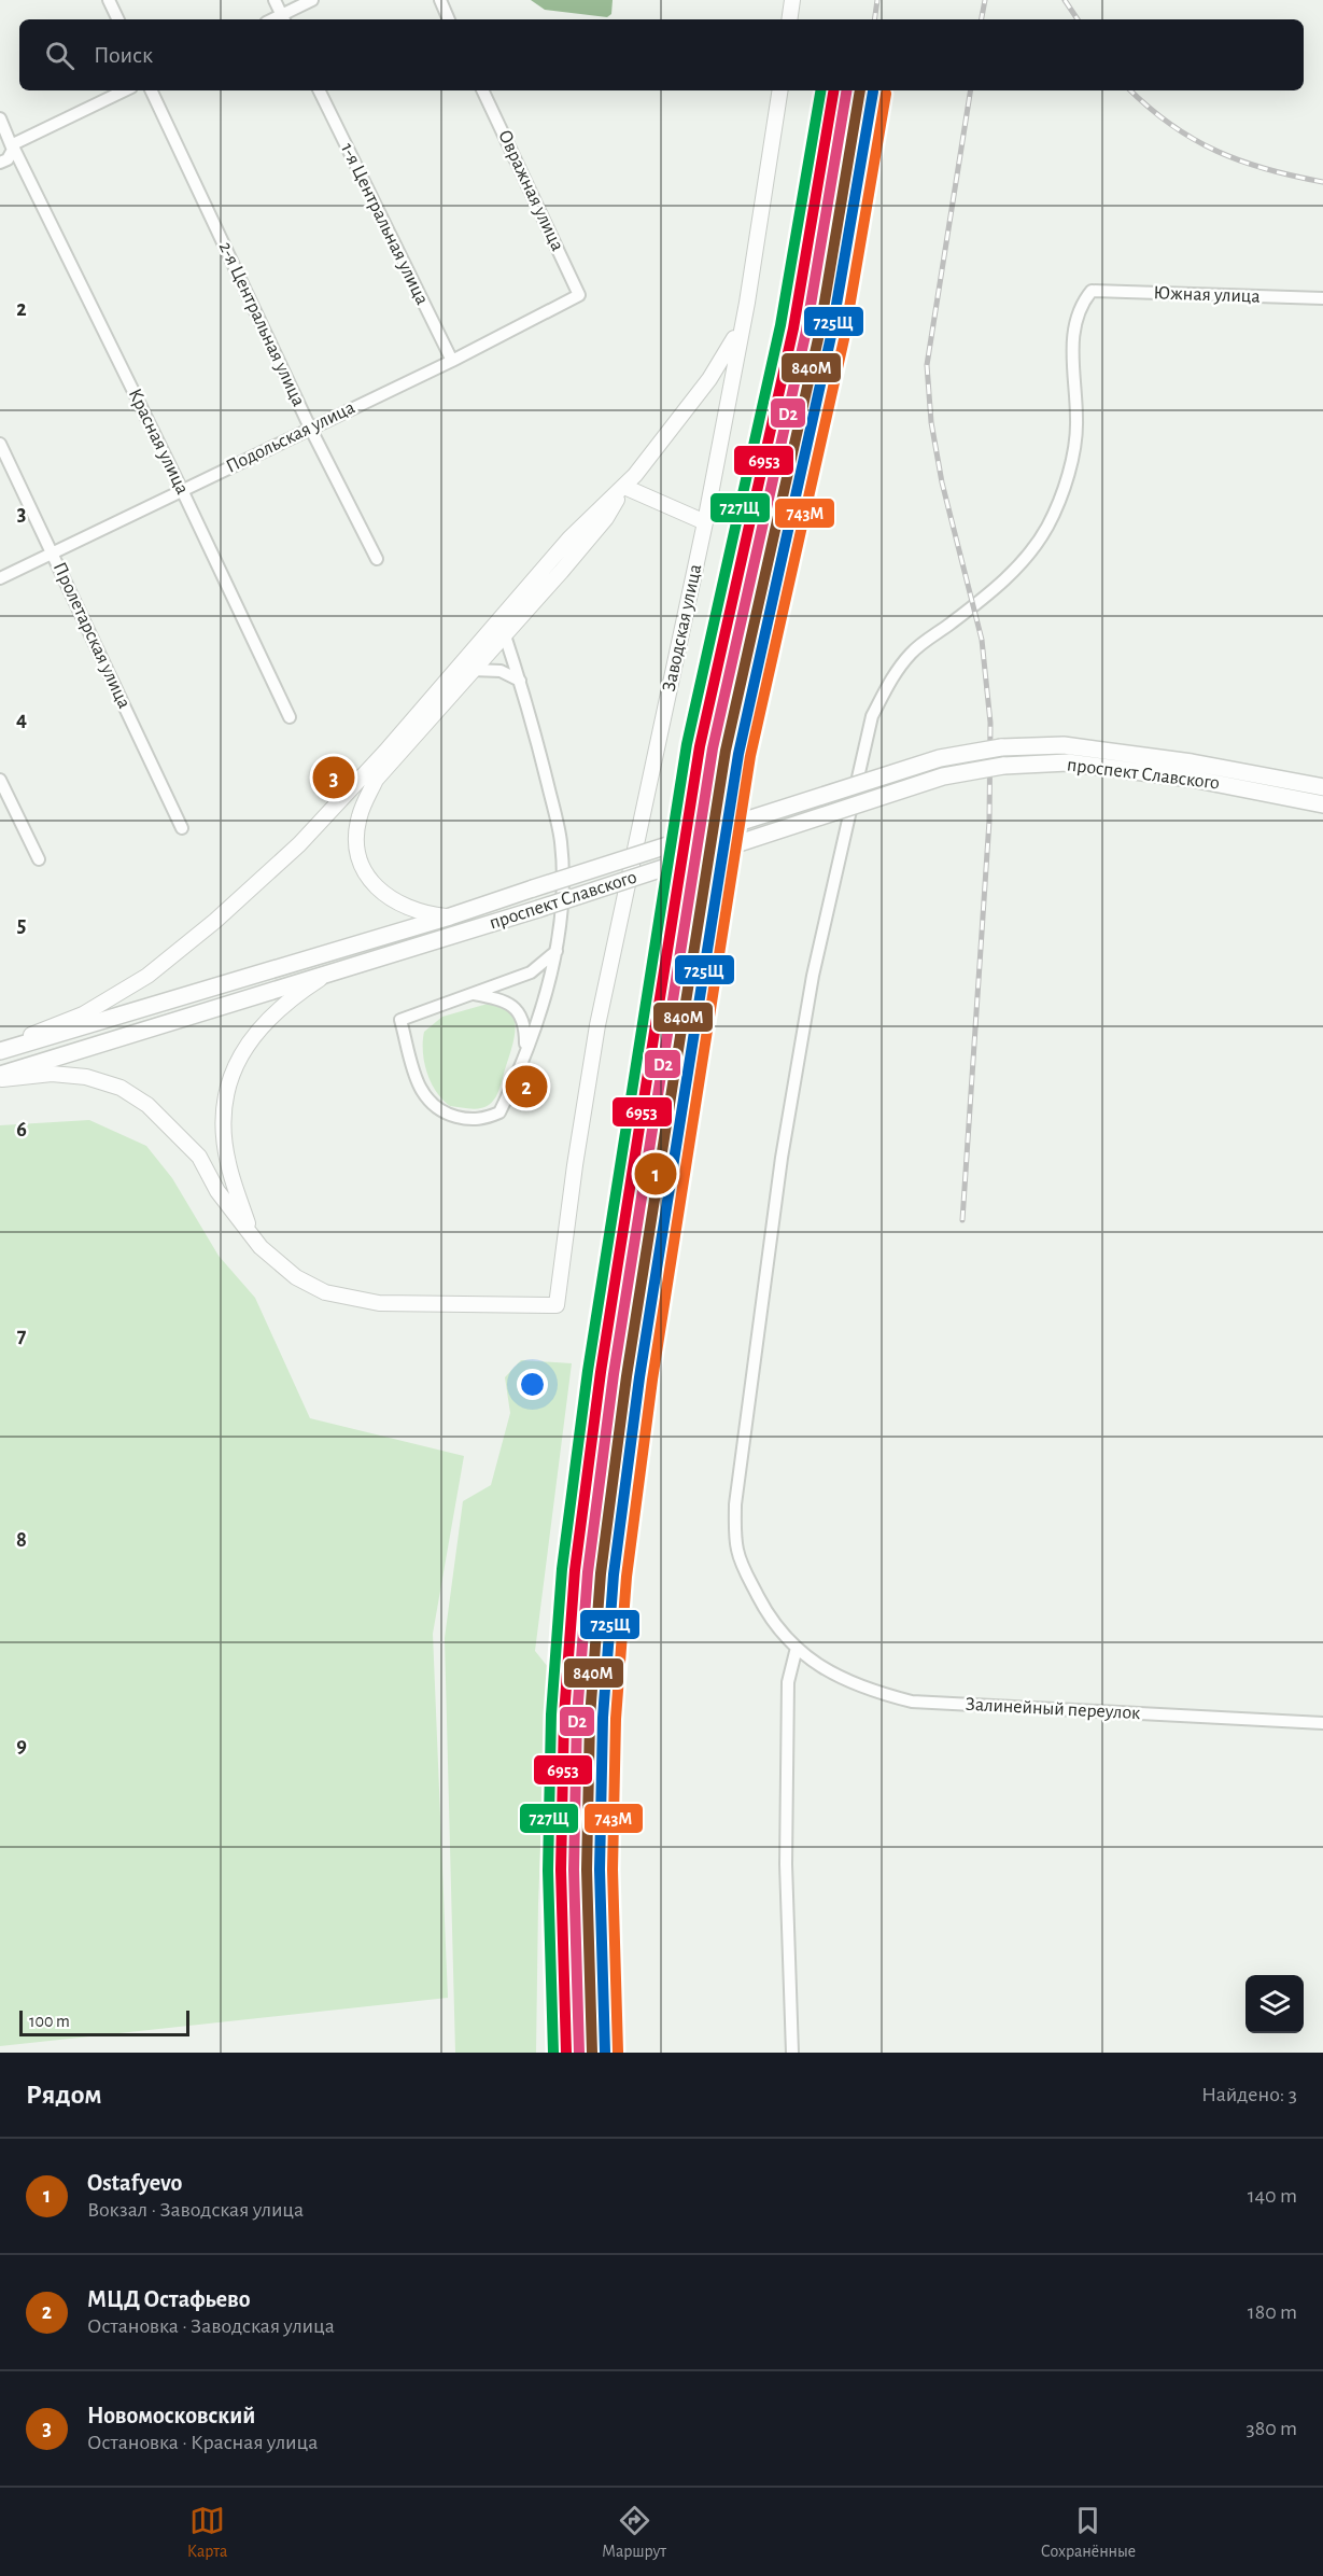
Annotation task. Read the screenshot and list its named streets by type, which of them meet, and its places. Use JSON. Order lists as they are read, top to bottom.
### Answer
{
  "streets": {
    "main road": ["проспект Славского"],
    "street": [
      "Овражная улица",
      "1-я Центральная улица",
      "Южная улица",
      "2-я Центральная улица",
      "Подольская улица",
      "Красная улица",
      "Заводская улица",
      "Пролетарская улица",
      "Залинейный переулок"
    ]
  },
  "crossings": [
    ["Овражная улица", "Подольская улица"],
    ["1-я Центральная улица", "Подольская улица"],
    ["Южная улица", "Залинейный переулок"],
    ["2-я Центральная улица", "Подольская улица"],
    ["Подольская улица", "Красная улица"],
    ["Подольская улица", "Пролетарская улица"]
  ],
  "lines": [
    "transit line D2",
    "transit line 840М",
    "transit line 6953",
    "transit line 727Щ",
    "transit line 725Щ",
    "transit line 743М"
  ],
  "scale_bar": "100 m",
  "page": {
    "search": "Поиск",
    "pins": ["3", "2", "1"],
    "scale": "100 m",
    "heading": ["Рядом", "Найдено: 3"],
    "list": [
      {
        "mark": "1",
        "name": "Ostafyevo",
        "note": "Вокзал · Заводская улица",
        "value": "140 m"
      },
      {
        "mark": "2",
        "name": "МЦД Остафьево",
        "note": "Остановка · Заводская улица",
        "value": "180 m"
      },
      {
        "mark": "3",
        "name": "Новомосковский",
        "note": "Остановка · Красная улица",
        "value": "380 m"
      }
    ],
    "nav": ["Карта", "Маршрут", "Сохранённые"]
  },
  "grid": {
    "rows": [
      "2",
      "3",
      "4",
      "5",
      "6",
      "7",
      "8",
      "9"
    ]
  }
}
